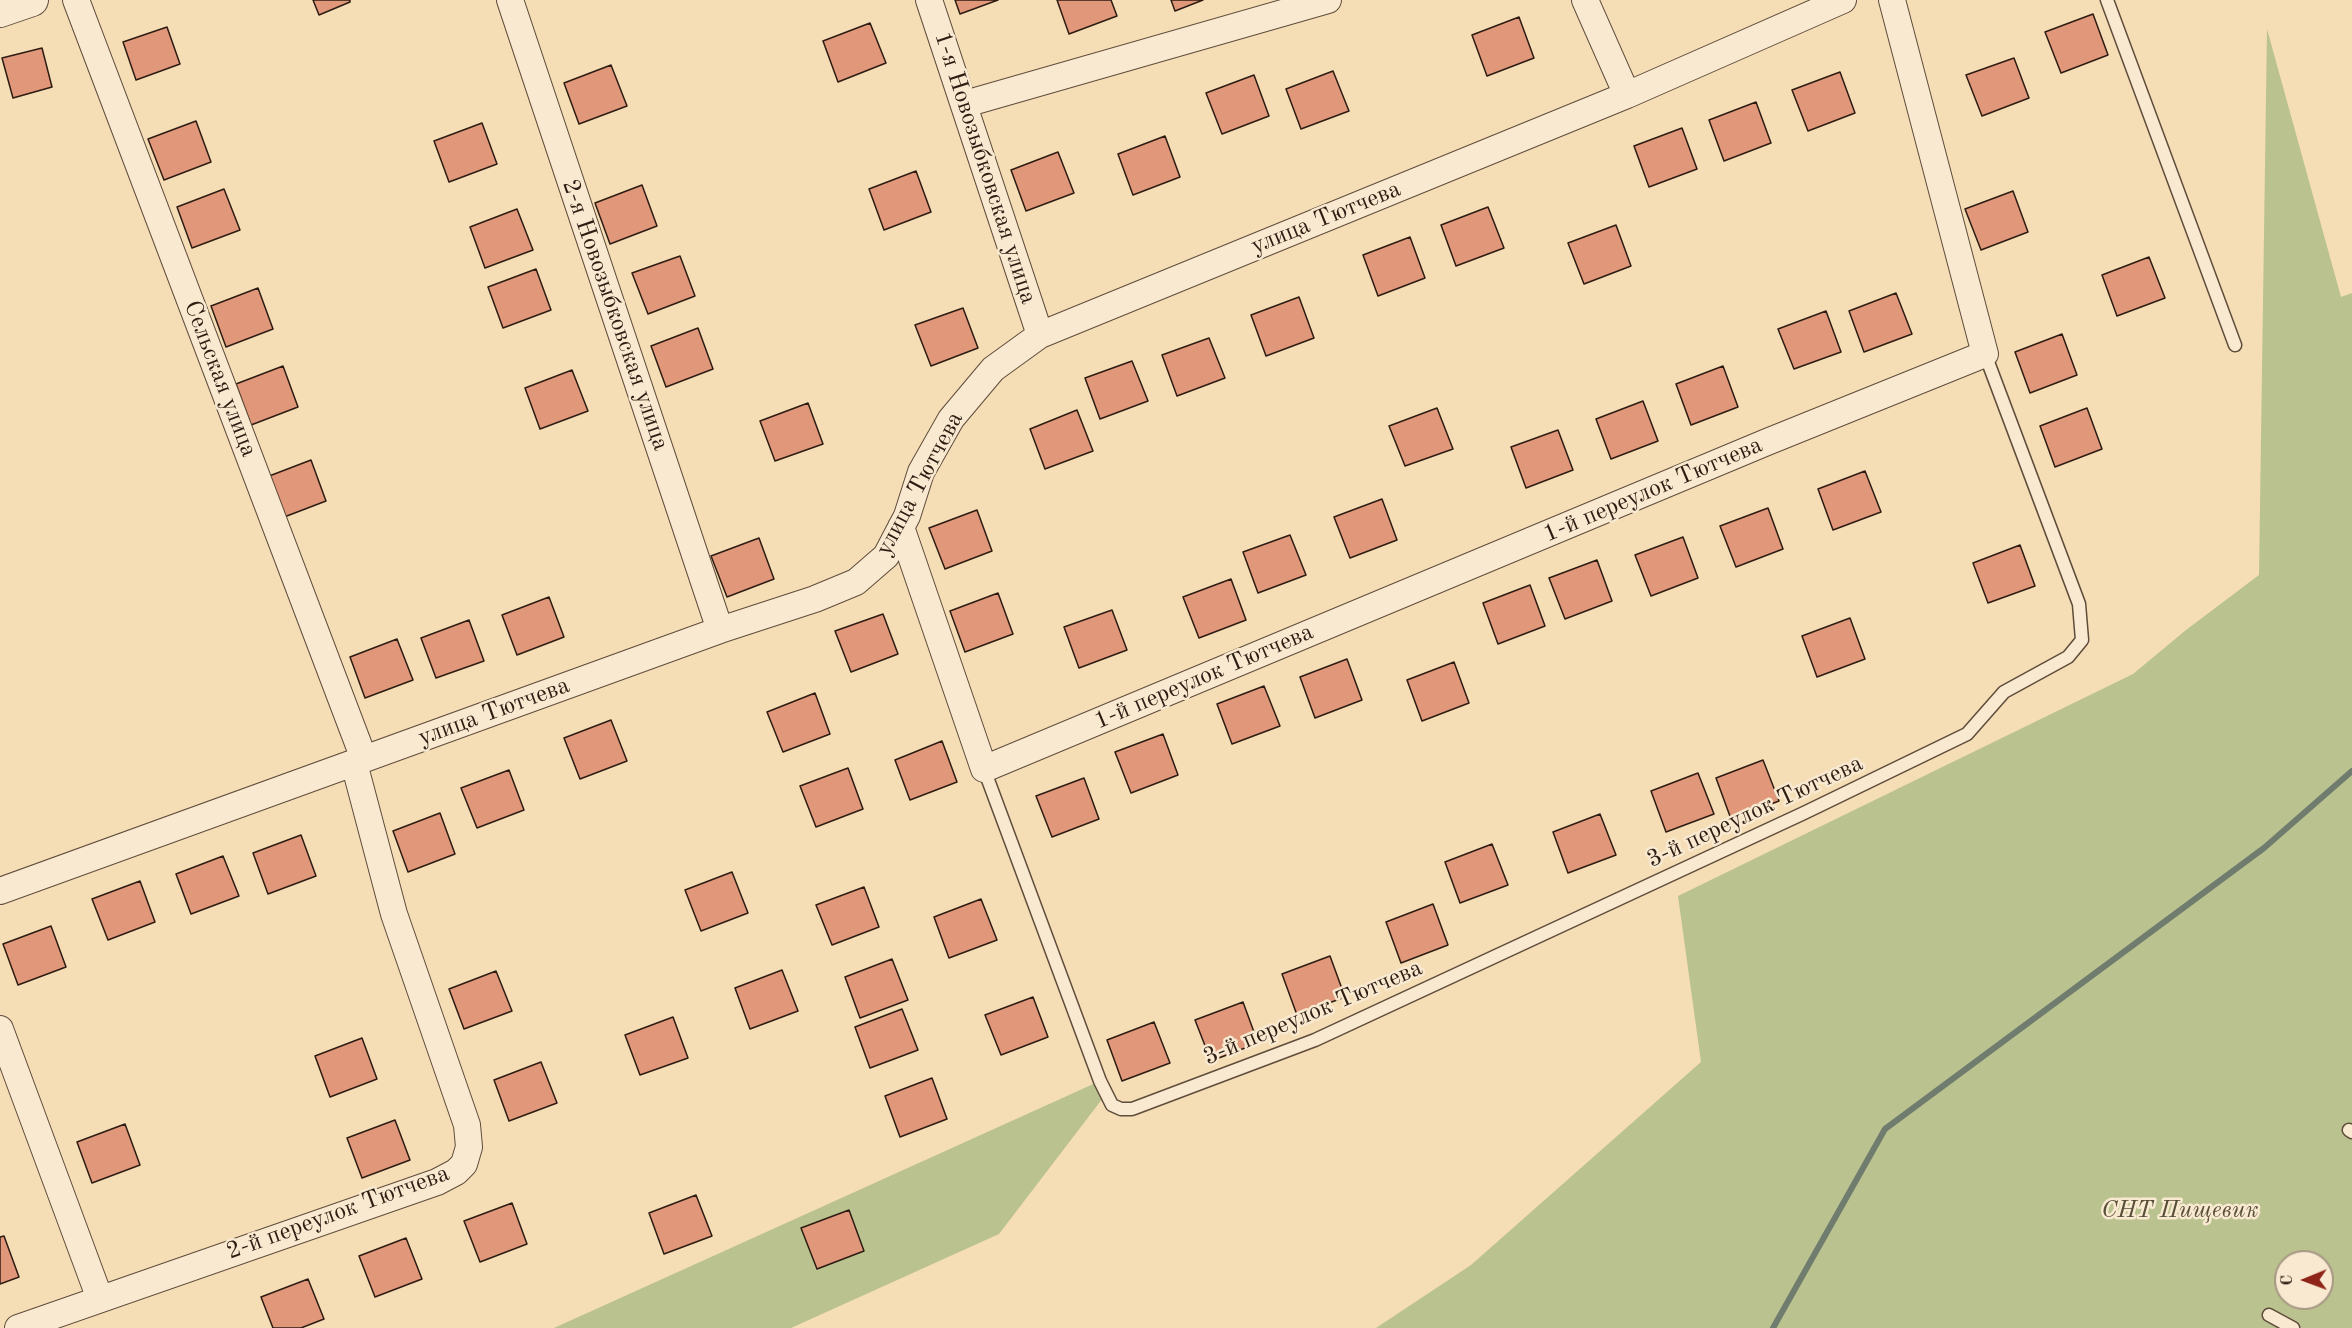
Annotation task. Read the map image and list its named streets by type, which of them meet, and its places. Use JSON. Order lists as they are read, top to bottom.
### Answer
{
  "streets": {
    "street": [
      "1-я Новозыбковская улица",
      "улица Тютчева",
      "2-я Новозыбковская улица",
      "Сельская улица",
      "1-й переулок Тютчева",
      "2-й переулок Тютчева"
    ],
    "lane": ["3-й переулок Тютчева"]
  },
  "crossings": [
    ["1-я Новозыбковская улица", "улица Тютчева"],
    ["улица Тютчева", "2-я Новозыбковская улица"],
    ["улица Тютчева", "Сельская улица"],
    ["улица Тютчева", "2-й переулок Тютчева"],
    ["Сельская улица", "2-й переулок Тютчева"],
    ["1-й переулок Тютчева", "3-й переулок Тютчева"]
  ],
  "parks": ["СНТ Пищевик"],
  "north": "left"
}
